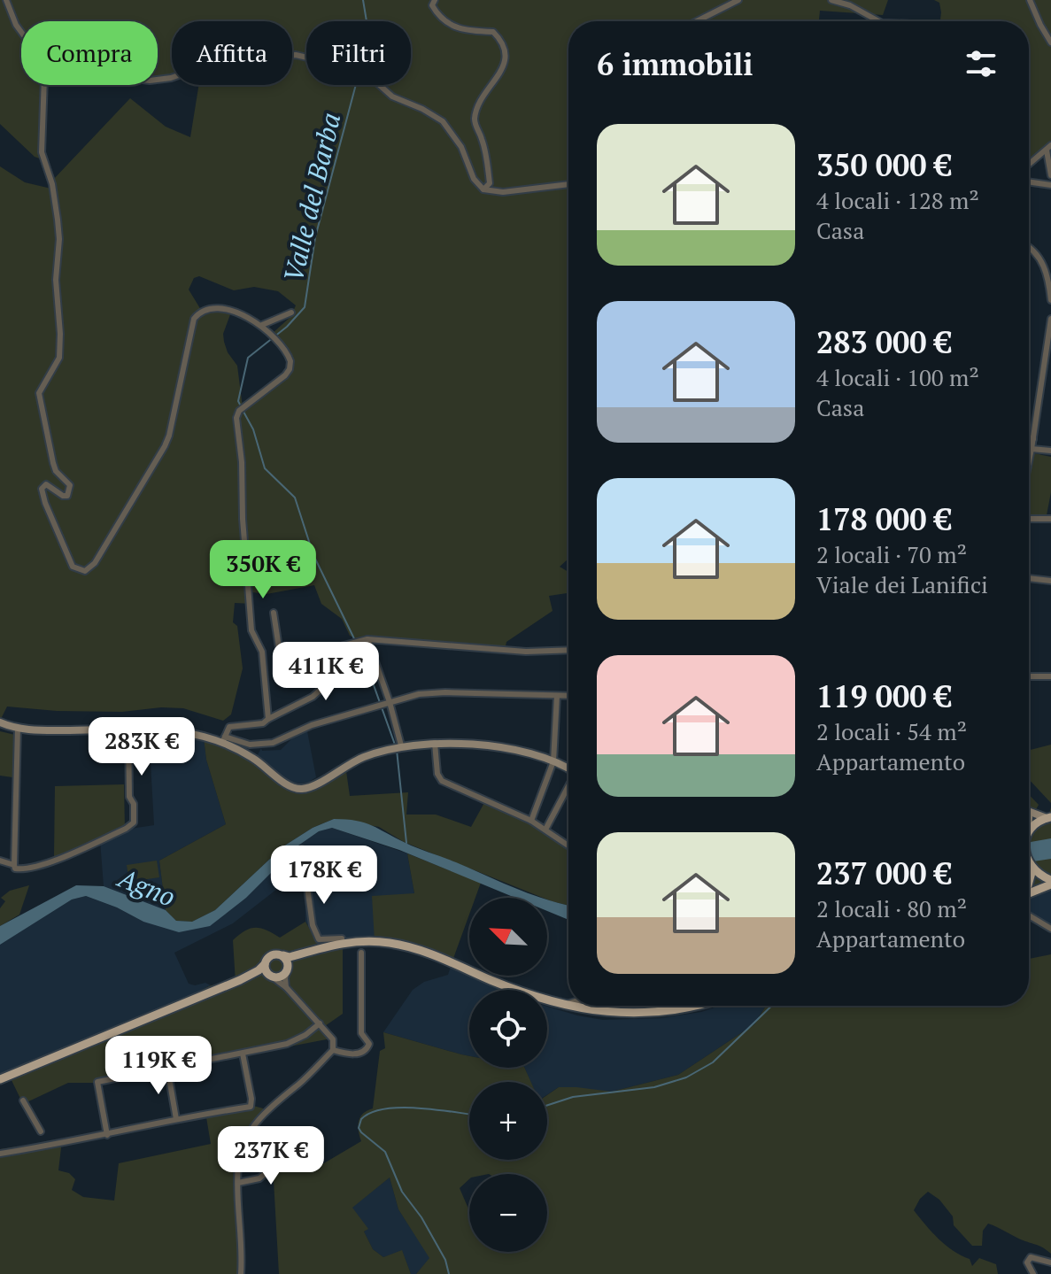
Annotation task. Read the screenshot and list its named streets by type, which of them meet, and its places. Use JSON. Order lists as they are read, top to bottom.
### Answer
{
  "water": ["Valle del Barba", "Agno"],
  "north": "top left",
  "page": {
    "chip": ["Compra", "Affitta", "Filtri"],
    "heading": "6 immobili",
    "list": [
      {
        "name": "350 000 €",
        "note": "4 locali · 128 m² · Casa"
      },
      {
        "name": "283 000 €",
        "note": "4 locali · 100 m² · Casa"
      },
      {
        "name": "178 000 €",
        "note": "2 locali · 70 m² · Viale dei Lanifici"
      },
      {
        "name": "119 000 €",
        "note": "2 locali · 54 m² · Appartamento"
      },
      {
        "name": "237 000 €",
        "note": "2 locali · 80 m² · Appartamento"
      }
    ],
    "price": [
      "350K €",
      "411K €",
      "283K €",
      "178K €",
      "119K €",
      "237K €"
    ],
    "map_buttons": ["+", "−"]
  }
}
